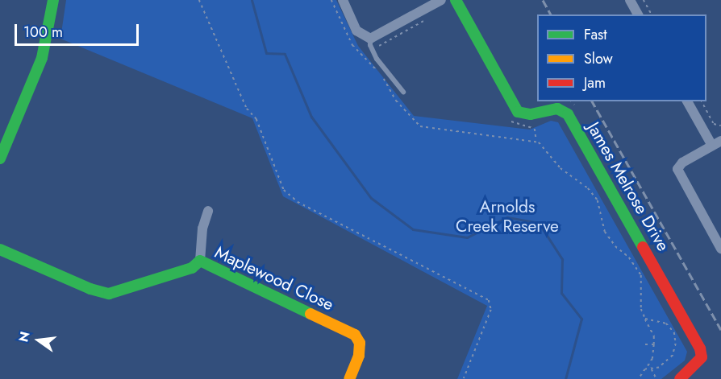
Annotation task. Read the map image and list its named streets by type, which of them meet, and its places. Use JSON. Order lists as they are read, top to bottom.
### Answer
{
  "streets": {
    "street": ["James Melrose Drive", "Maplewood Close"]
  },
  "parks": ["Arnolds Creek Reserve"],
  "legend": ["Fast", "Slow", "Jam"],
  "scale_bar": "100 m",
  "north": "left"
}
